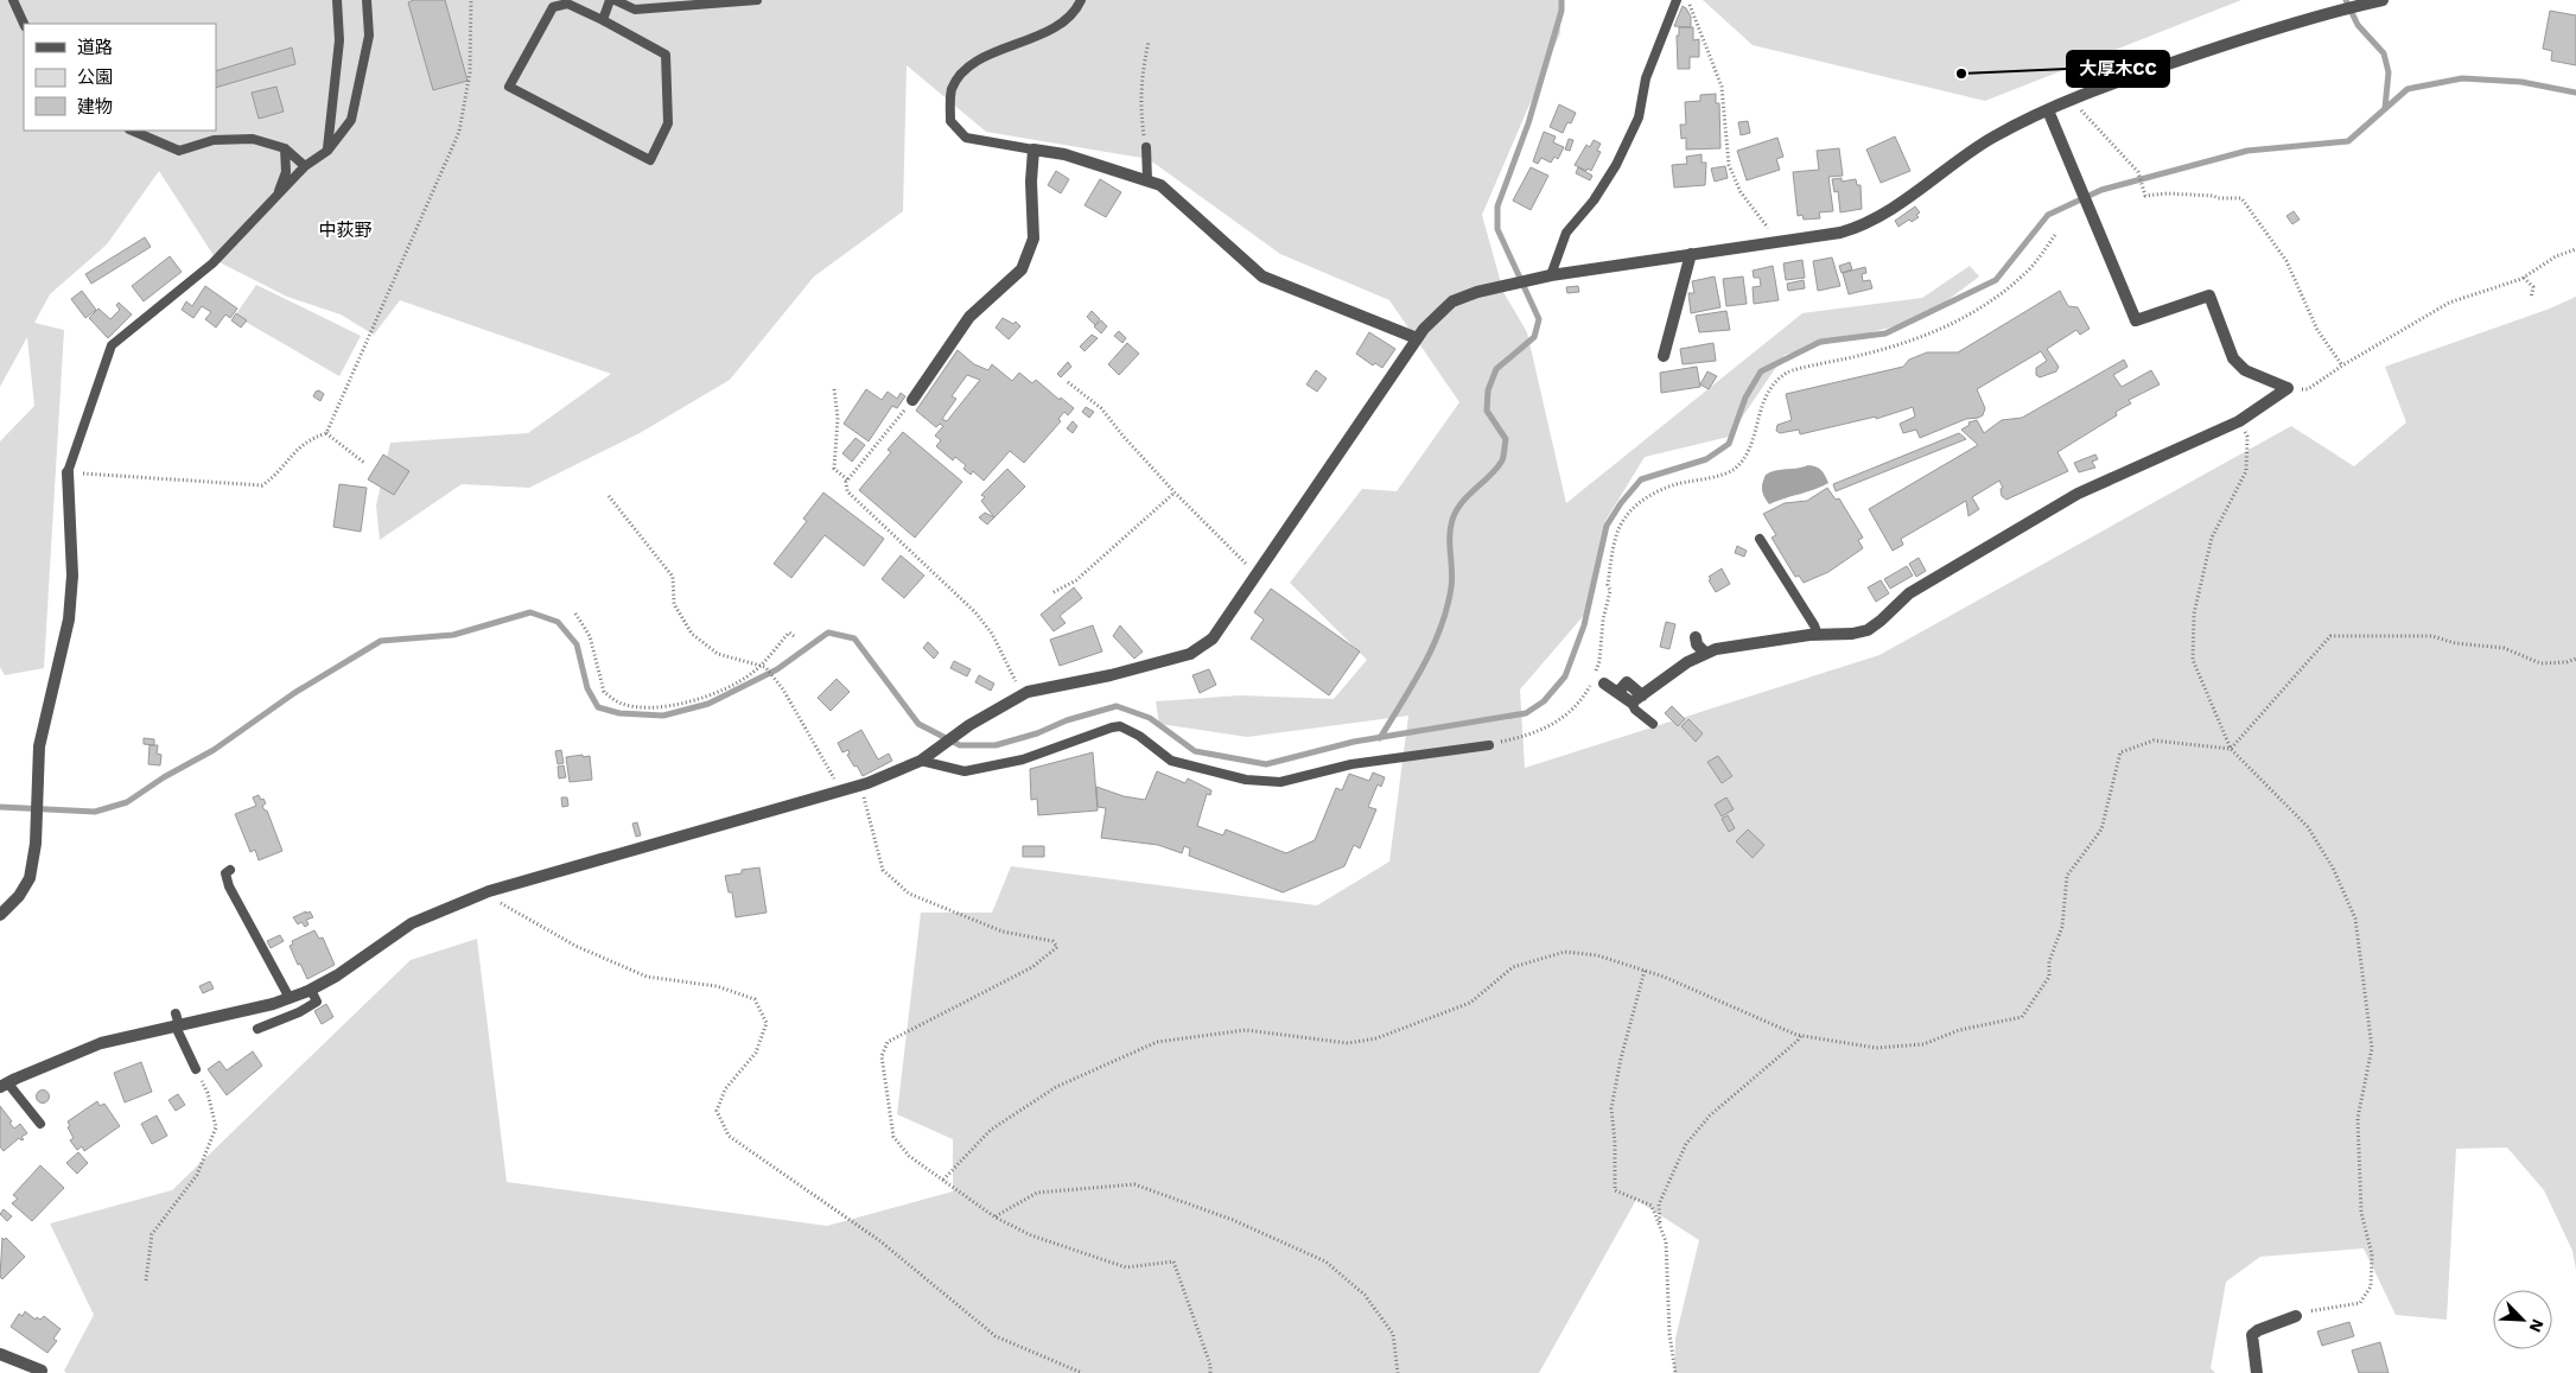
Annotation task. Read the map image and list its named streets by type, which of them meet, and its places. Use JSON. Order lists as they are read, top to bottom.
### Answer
{
  "districts": ["中荻野"],
  "places": ["大厚木CC"],
  "legend": ["道路", "公園", "建物"],
  "north": "bottom right"
}
